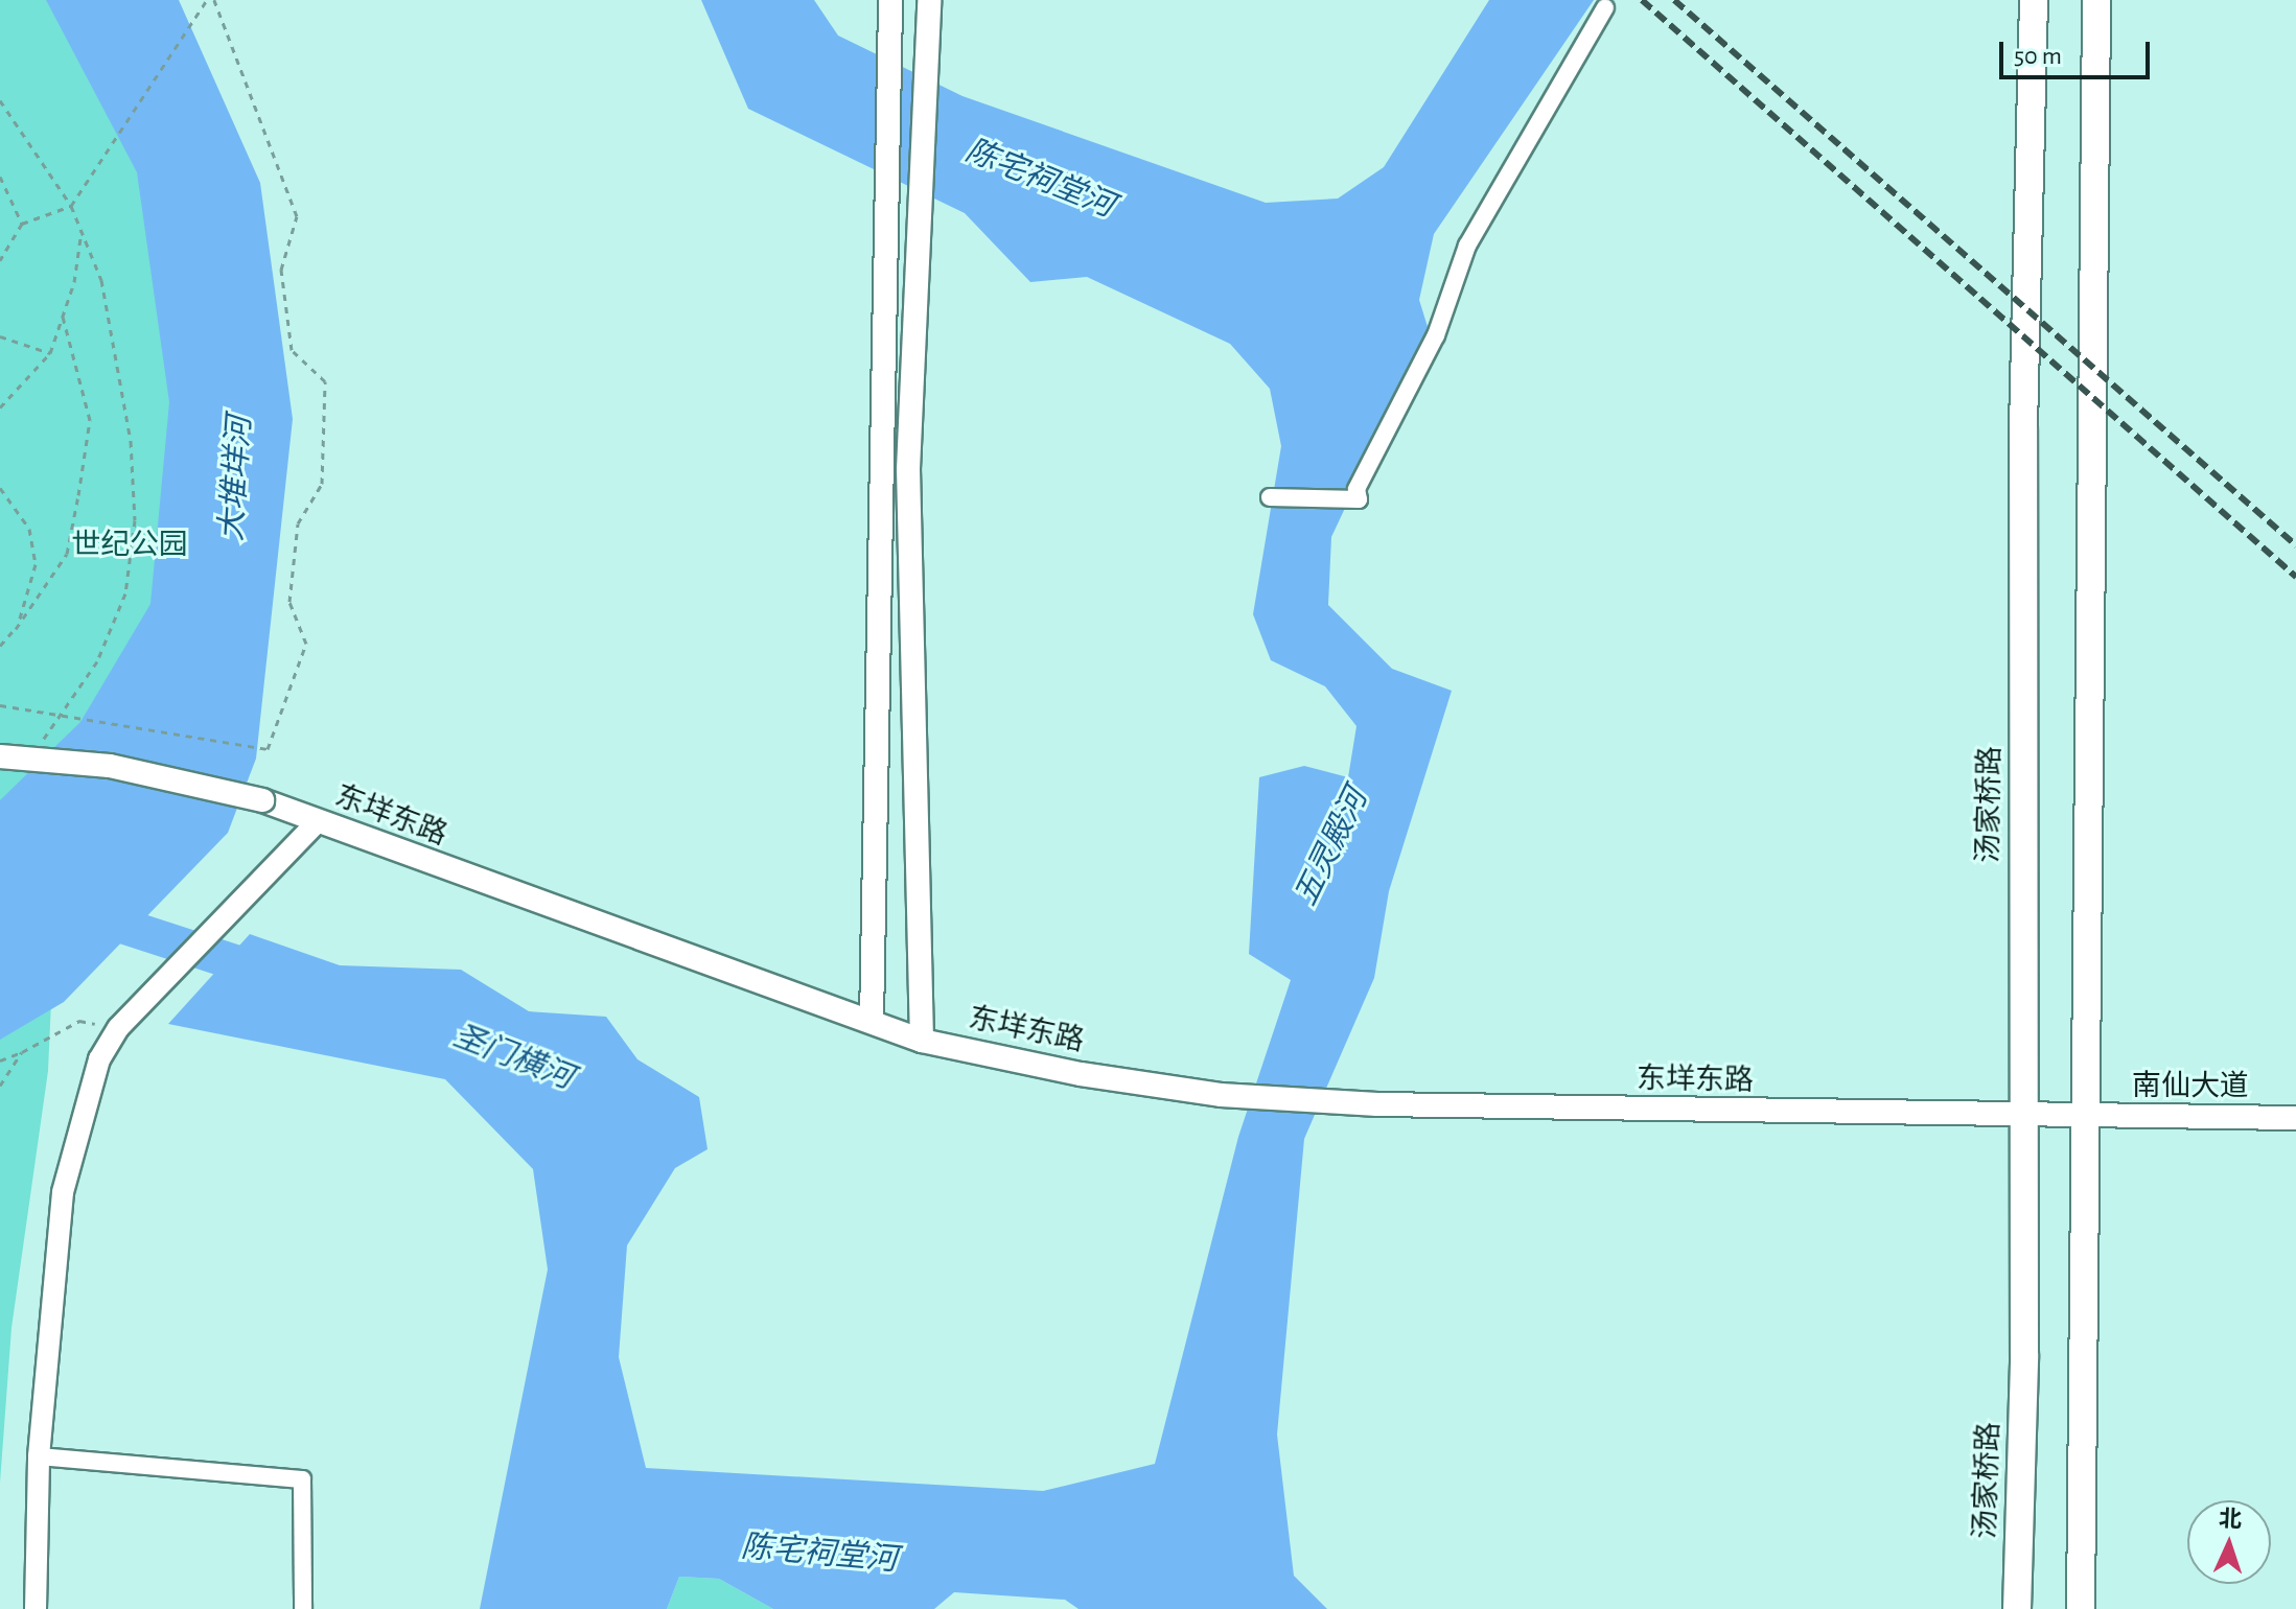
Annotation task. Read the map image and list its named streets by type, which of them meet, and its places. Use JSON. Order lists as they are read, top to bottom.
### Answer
{
  "streets": {
    "main road": ["汤家桥路", "东垟东路", "南仙大道"]
  },
  "crossings": [
    ["汤家桥路", "东垟东路"],
    ["东垟东路", "南仙大道"]
  ],
  "water": [
    "陈宅祠堂河",
    "大堆垟河",
    "五灵殿河",
    "圣门横河"
  ],
  "parks": ["世纪公园"],
  "scale_bar": "50 m",
  "north": "top"
}
